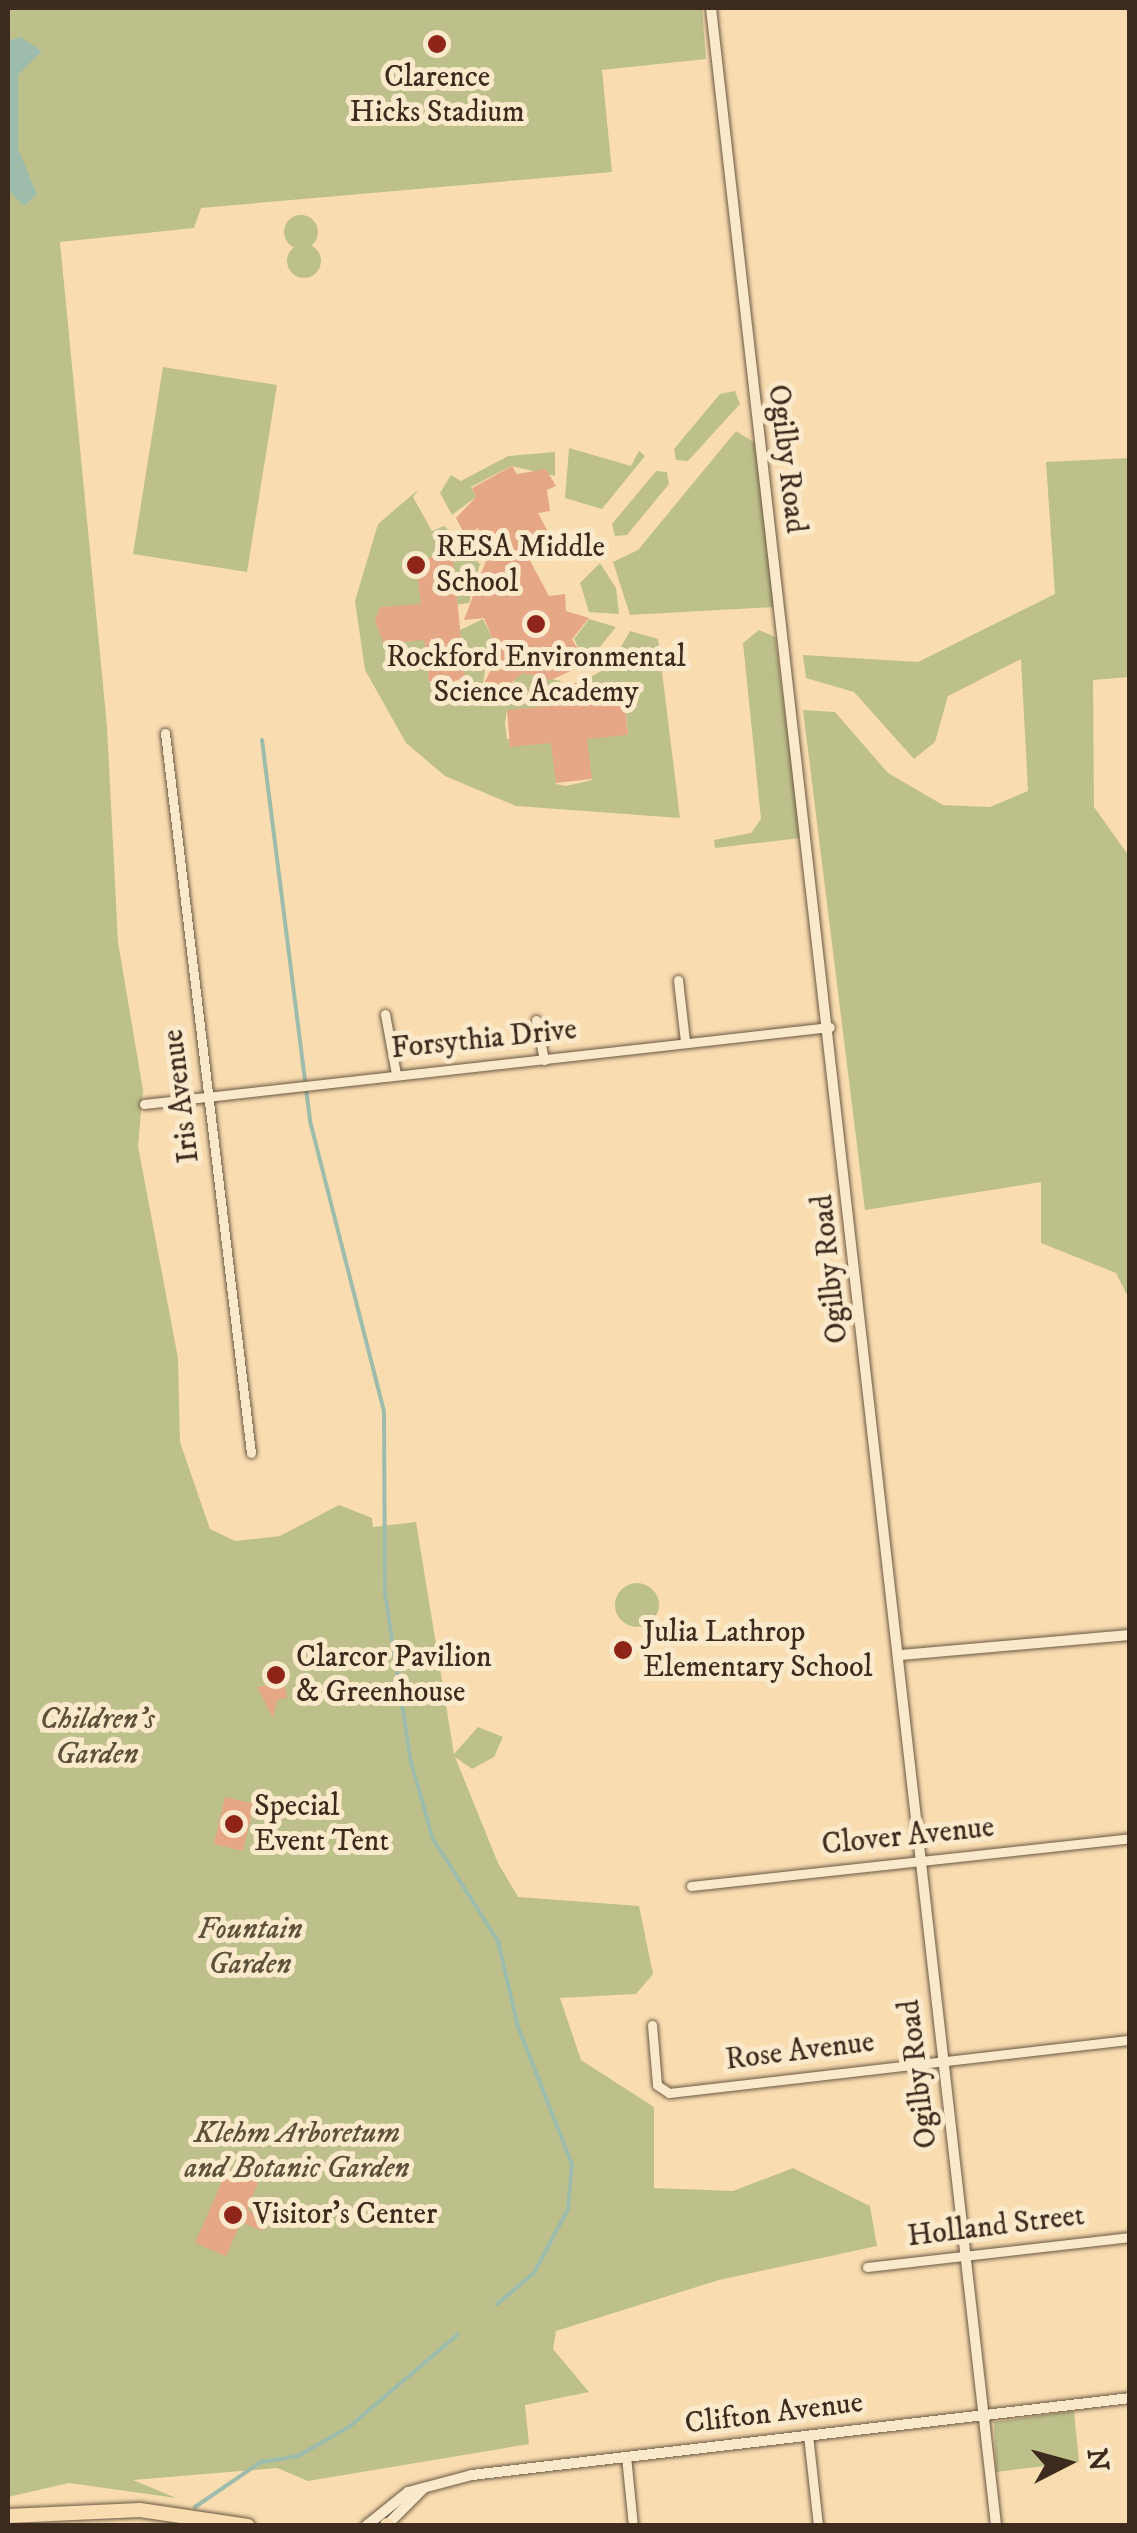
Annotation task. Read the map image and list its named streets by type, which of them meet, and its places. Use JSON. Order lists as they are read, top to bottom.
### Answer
{
  "streets": {
    "street": [
      "Ogilby Road",
      "Forsythia Drive",
      "Iris Avenue",
      "Clover Avenue",
      "Rose Avenue",
      "Holland Street",
      "Clifton Avenue"
    ]
  },
  "crossings": [
    ["Ogilby Road", "Forsythia Drive"],
    ["Ogilby Road", "Clover Avenue"],
    ["Ogilby Road", "Rose Avenue"],
    ["Ogilby Road", "Holland Street"],
    ["Ogilby Road", "Clifton Avenue"],
    ["Forsythia Drive", "Iris Avenue"]
  ],
  "parks": ["Children's Garden", "Fountain Garden", "Klehm Arboretum and Botanic Garden"],
  "places": [
    "Clarence Hicks Stadium",
    "RESA Middle School",
    "Rockford Environmental Science Academy",
    "Julia Lathrop Elementary School",
    "Clarcor Pavilion & Greenhouse",
    "Special Event Tent",
    "Visitor's Center"
  ],
  "north": "right"
}
